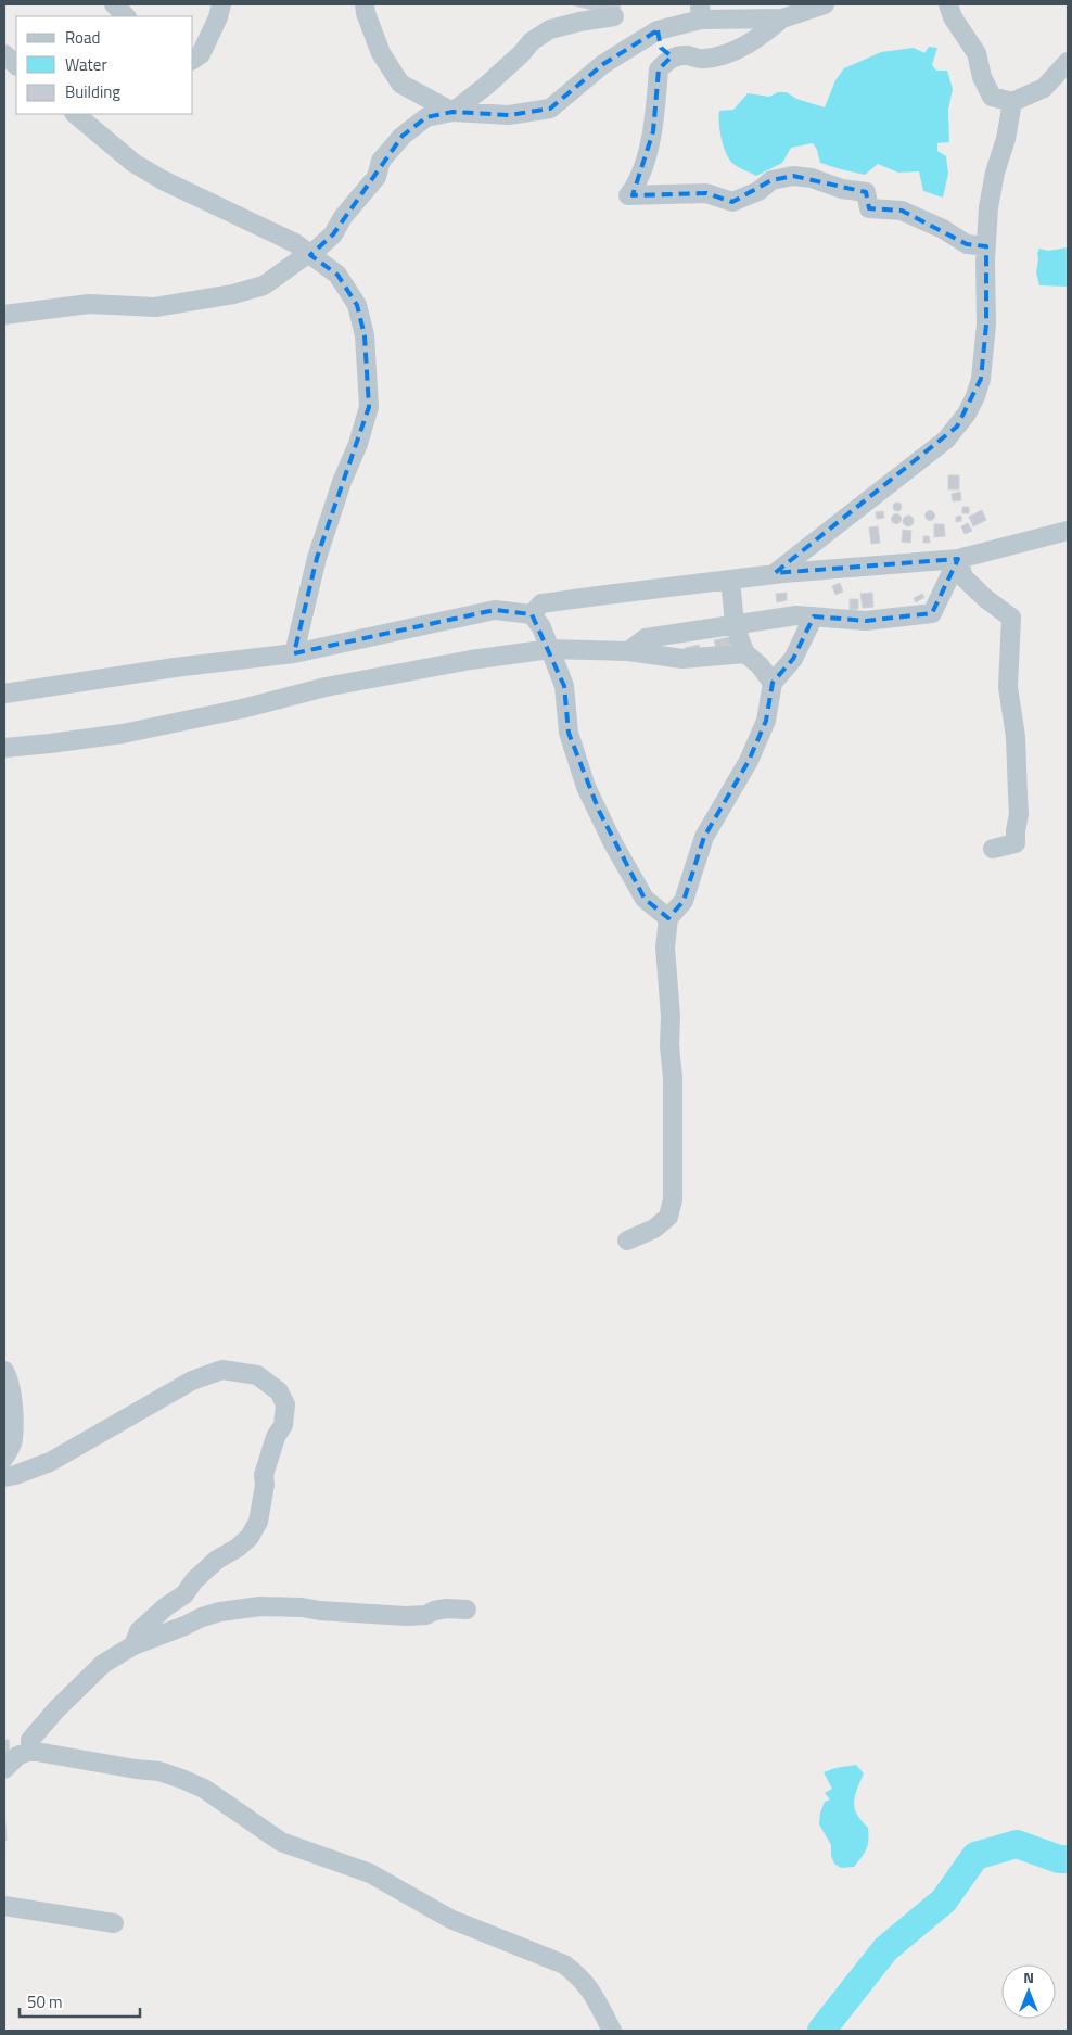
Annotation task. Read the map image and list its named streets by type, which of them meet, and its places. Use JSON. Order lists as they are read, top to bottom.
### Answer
{
  "legend": ["Road", "Water", "Building"],
  "scale_bar": "50 m",
  "north": "top"
}
